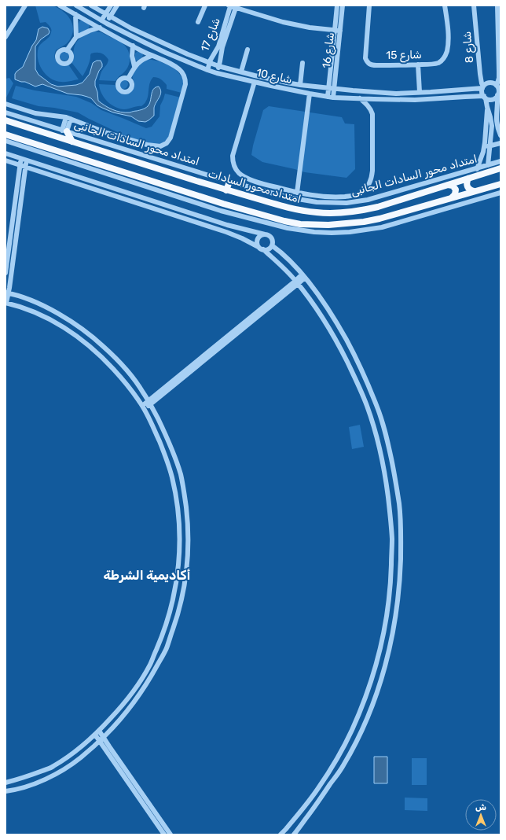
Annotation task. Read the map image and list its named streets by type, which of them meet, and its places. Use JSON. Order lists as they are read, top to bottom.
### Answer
{
  "streets": {
    "main road": ["امتداد محور السادات"],
    "street": [
      "شارع 17",
      "شارع 8",
      "شارع 16",
      "شارع 15",
      "شارع 10",
      "امتداد محور السادات الجانبى"
    ]
  },
  "crossings": [
    ["شارع 17", "شارع 10"],
    ["شارع 8", "شارع 10"],
    ["شارع 16", "شارع 10"]
  ],
  "districts": ["أكاديمية الشرطة"],
  "north": "top"
}
